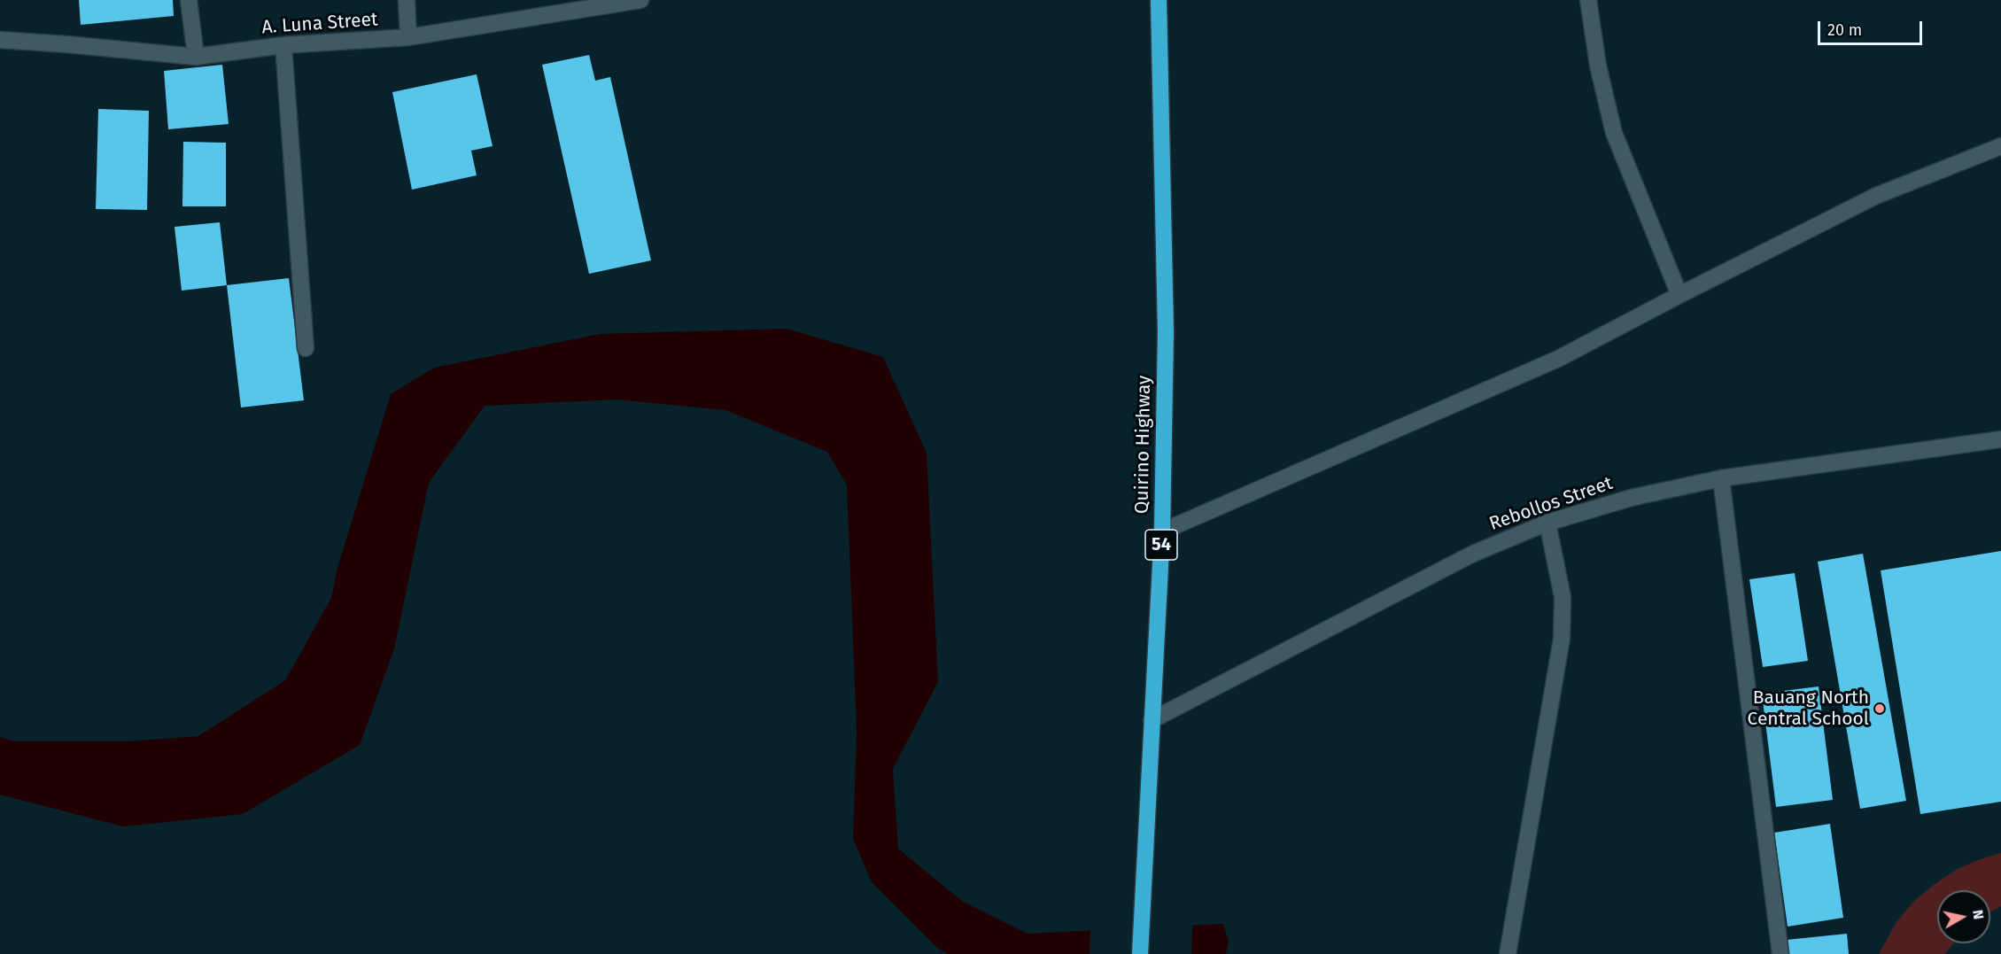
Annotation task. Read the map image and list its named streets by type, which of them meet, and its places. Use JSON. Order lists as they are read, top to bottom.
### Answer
{
  "streets": {
    "highway": ["Quirino Highway", "54"],
    "street": ["A. Luna Street", "Rebollos Street"]
  },
  "crossings": [
    ["Quirino Highway", "Rebollos Street"]
  ],
  "places": ["Bauang North Central School"],
  "scale_bar": "20 m",
  "north": "right"
}
